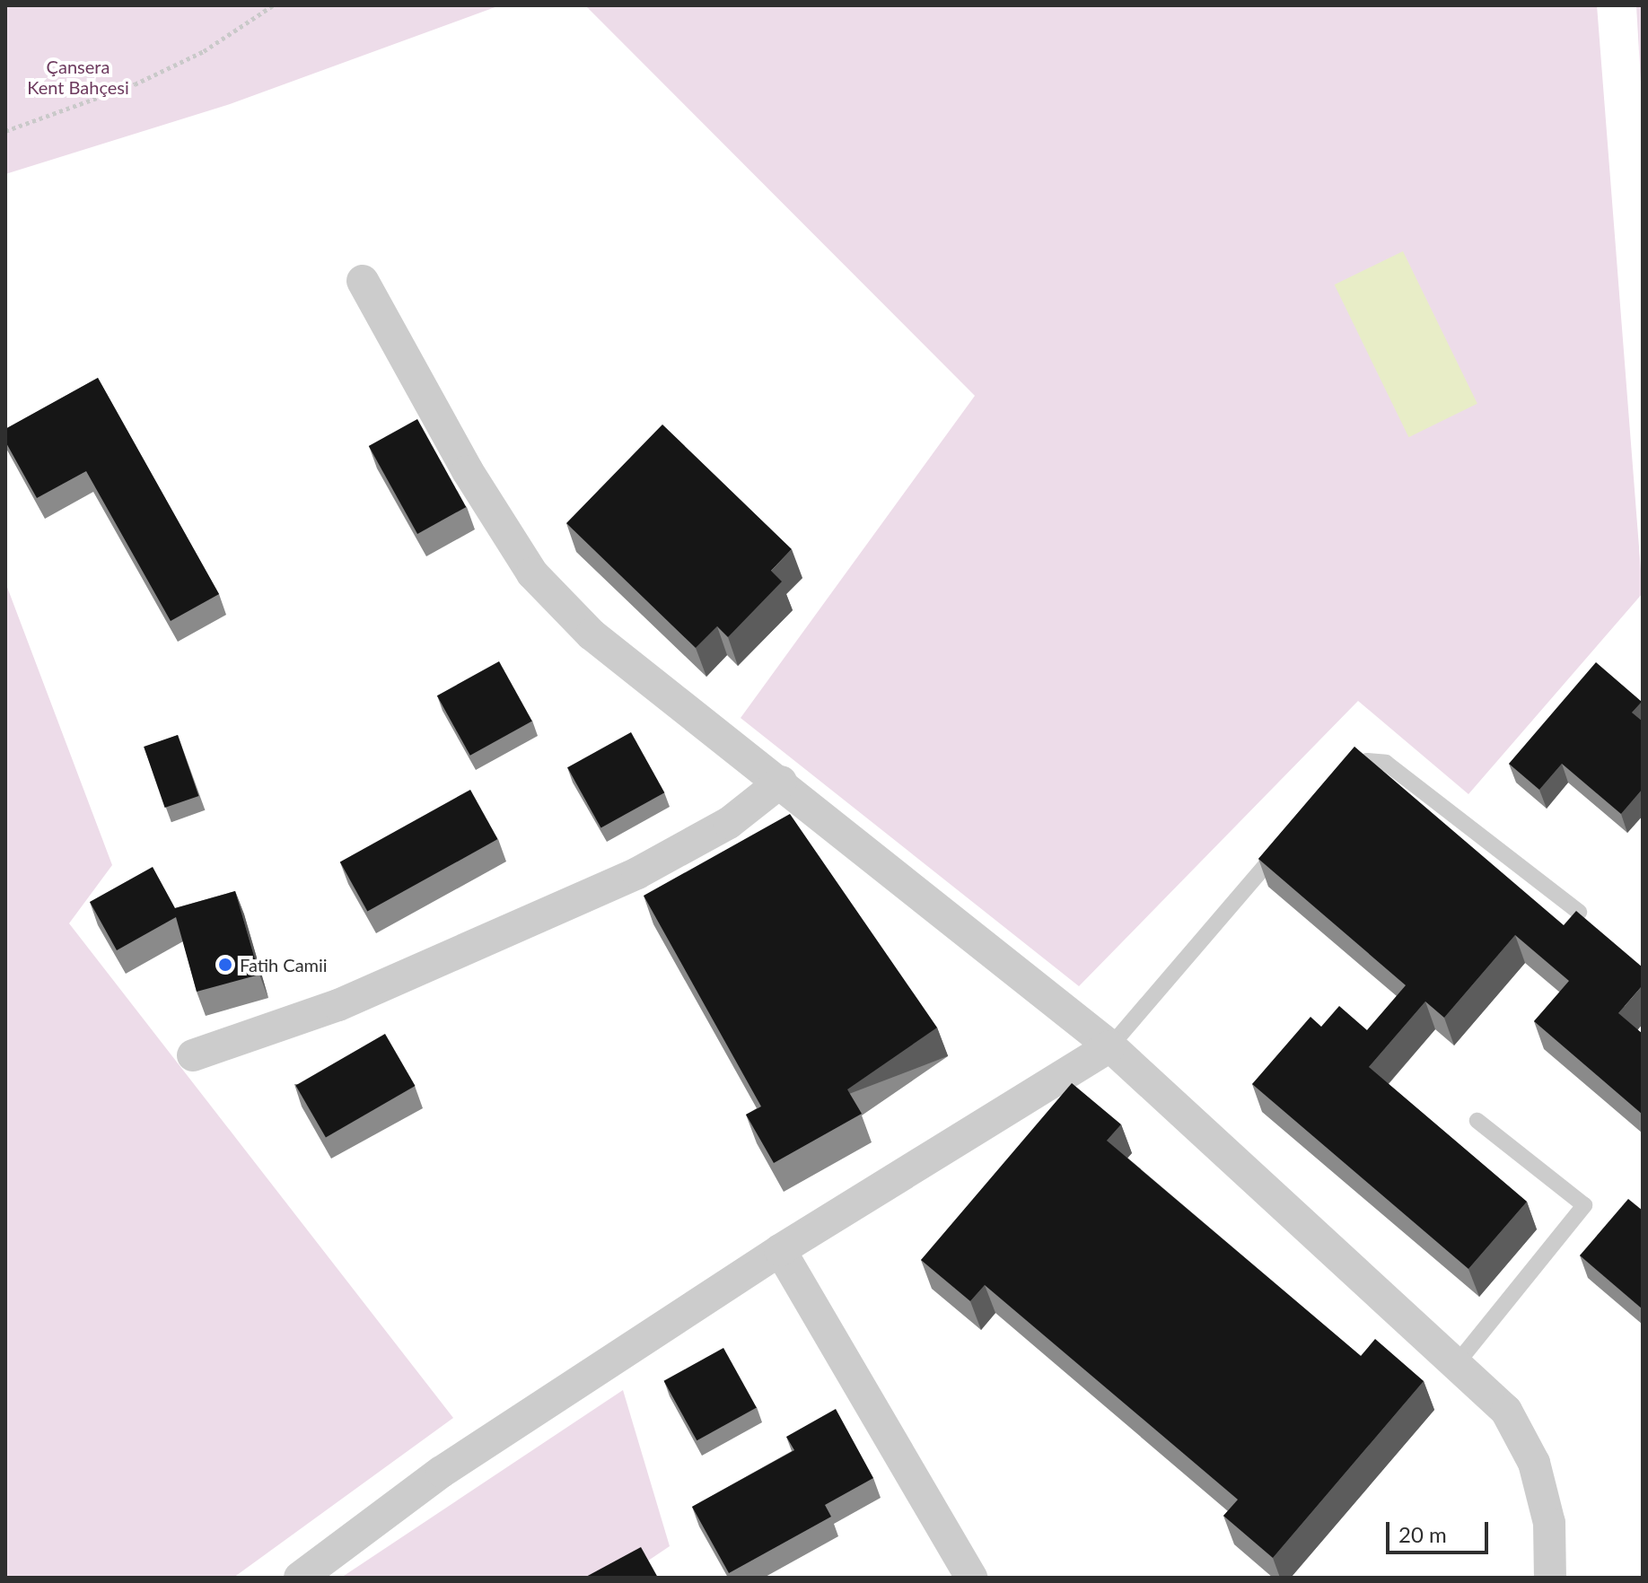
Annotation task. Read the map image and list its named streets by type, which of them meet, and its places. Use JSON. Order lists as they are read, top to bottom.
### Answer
{
  "parks": ["Çansera Kent Bahçesi"],
  "places": ["Fatih Camii"],
  "scale_bar": "20 m"
}
